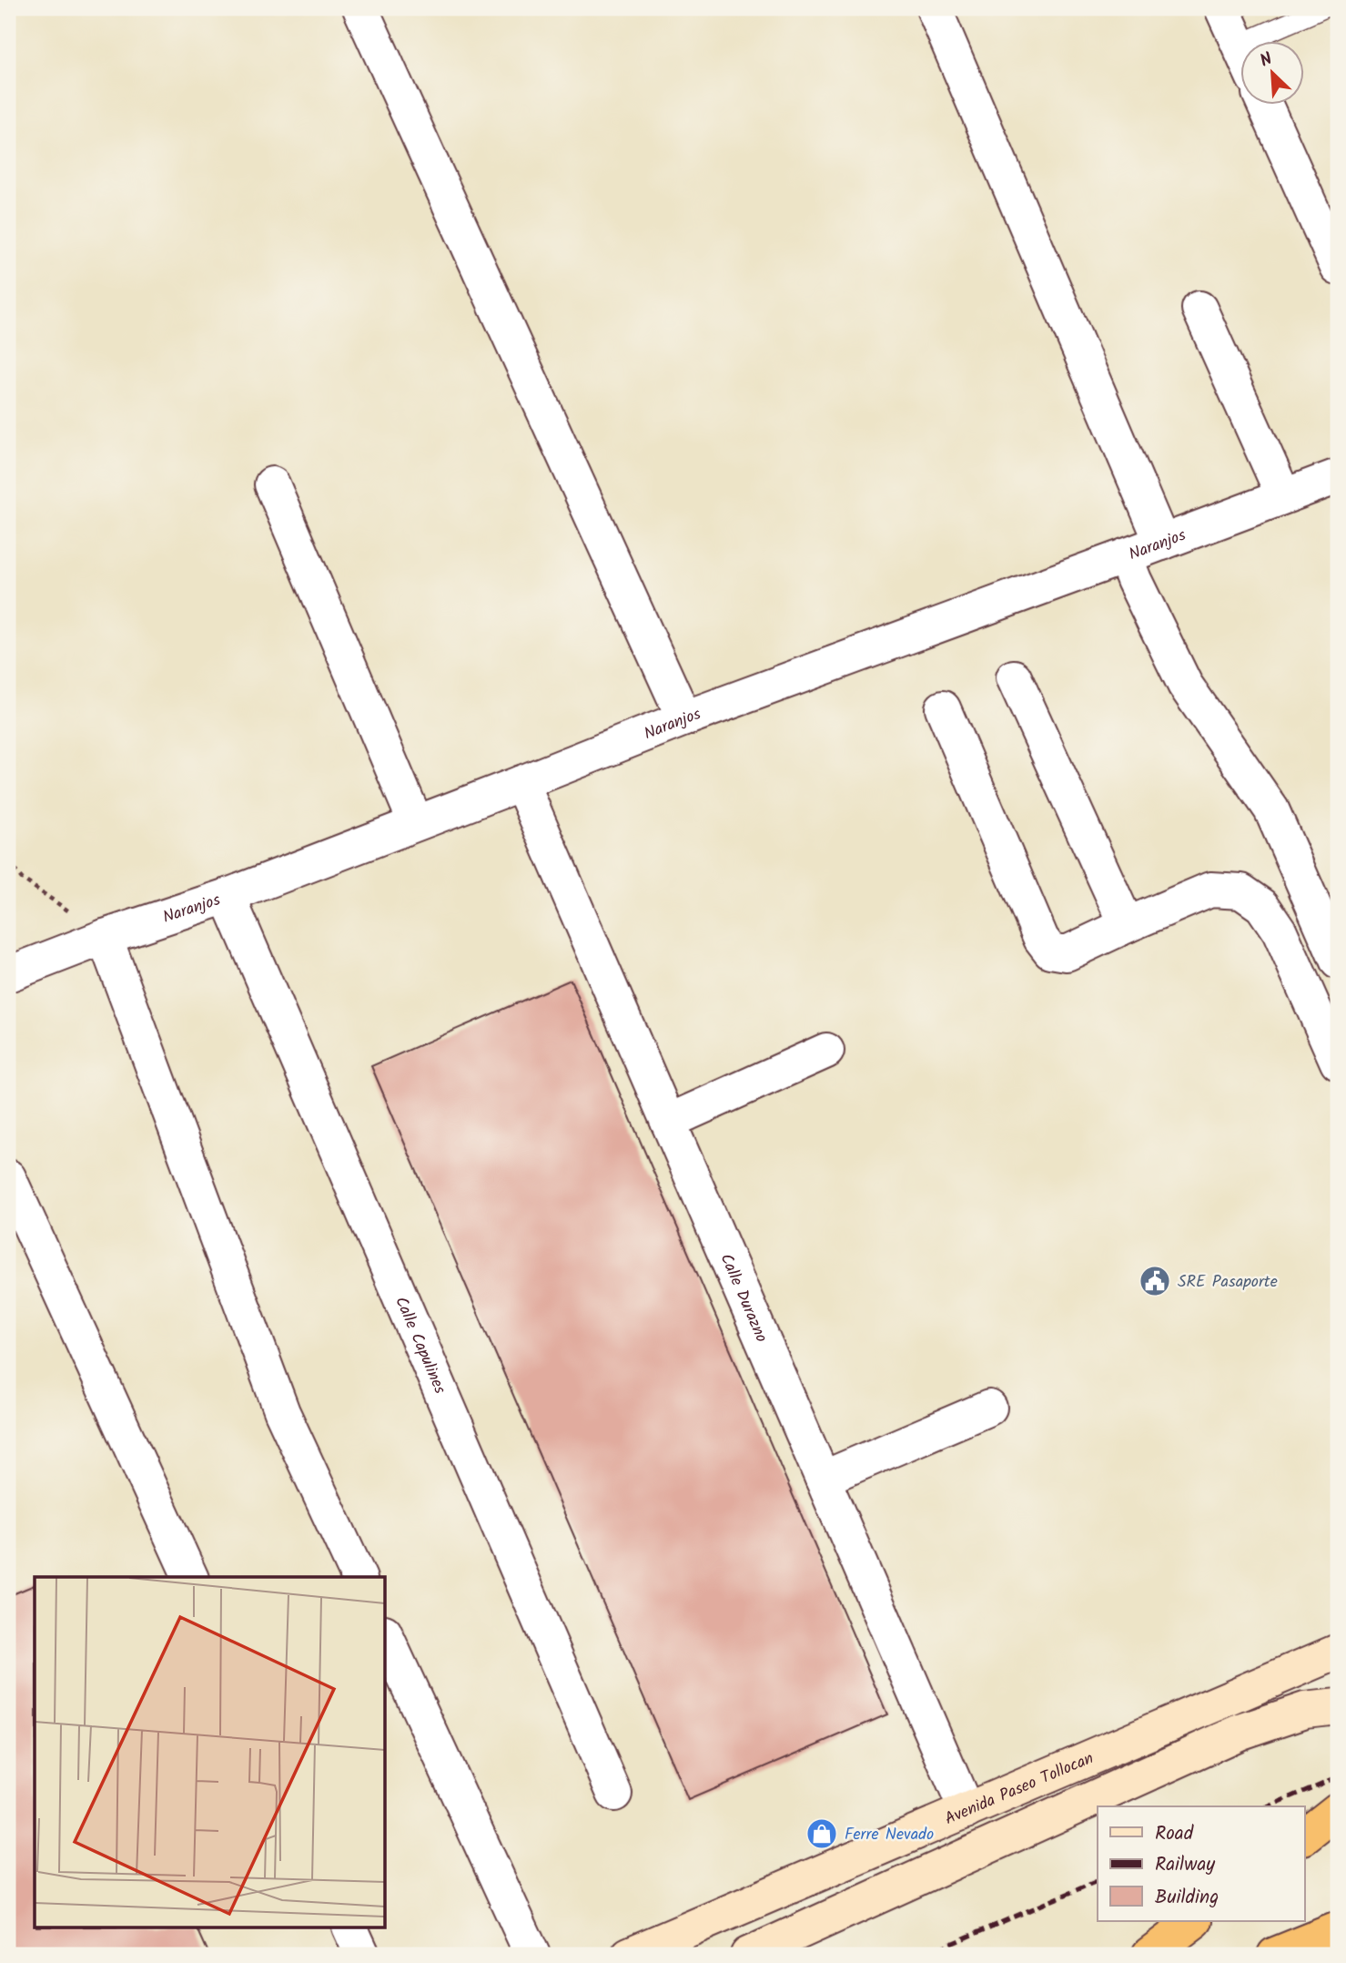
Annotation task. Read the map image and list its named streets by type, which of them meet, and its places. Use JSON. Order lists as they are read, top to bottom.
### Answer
{
  "streets": {
    "main road": ["Avenida Paseo Tollocan"],
    "street": ["Naranjos", "Calle Durazno", "Calle Capulines"]
  },
  "crossings": [
    ["Naranjos", "Calle Durazno"],
    ["Naranjos", "Calle Capulines"],
    ["Calle Durazno", "Avenida Paseo Tollocan"]
  ],
  "places": {
    "public building": ["SRE Pasaporte"],
    "shop": ["Ferre Nevado"]
  },
  "legend": ["Road", "Railway", "Building"],
  "north": "top left"
}
